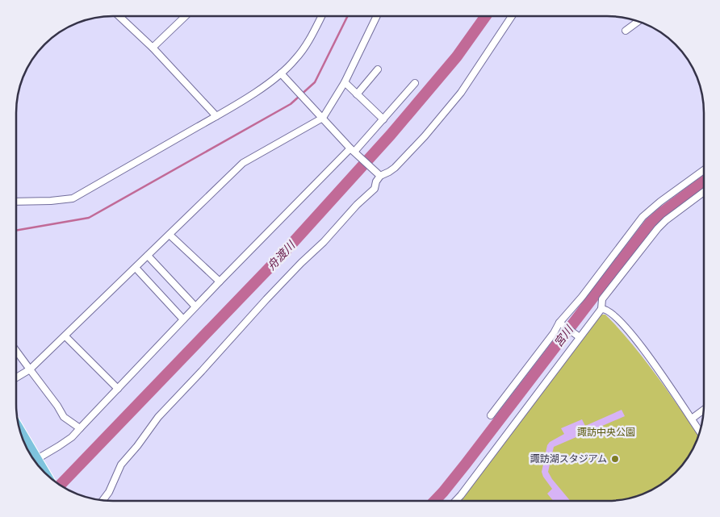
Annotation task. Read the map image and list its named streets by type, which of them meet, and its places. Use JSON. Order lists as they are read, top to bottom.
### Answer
{
  "water": ["舟渡川", "宮川"],
  "parks": ["諏訪中央公園"],
  "places": ["諏訪湖スタジアム"]
}
